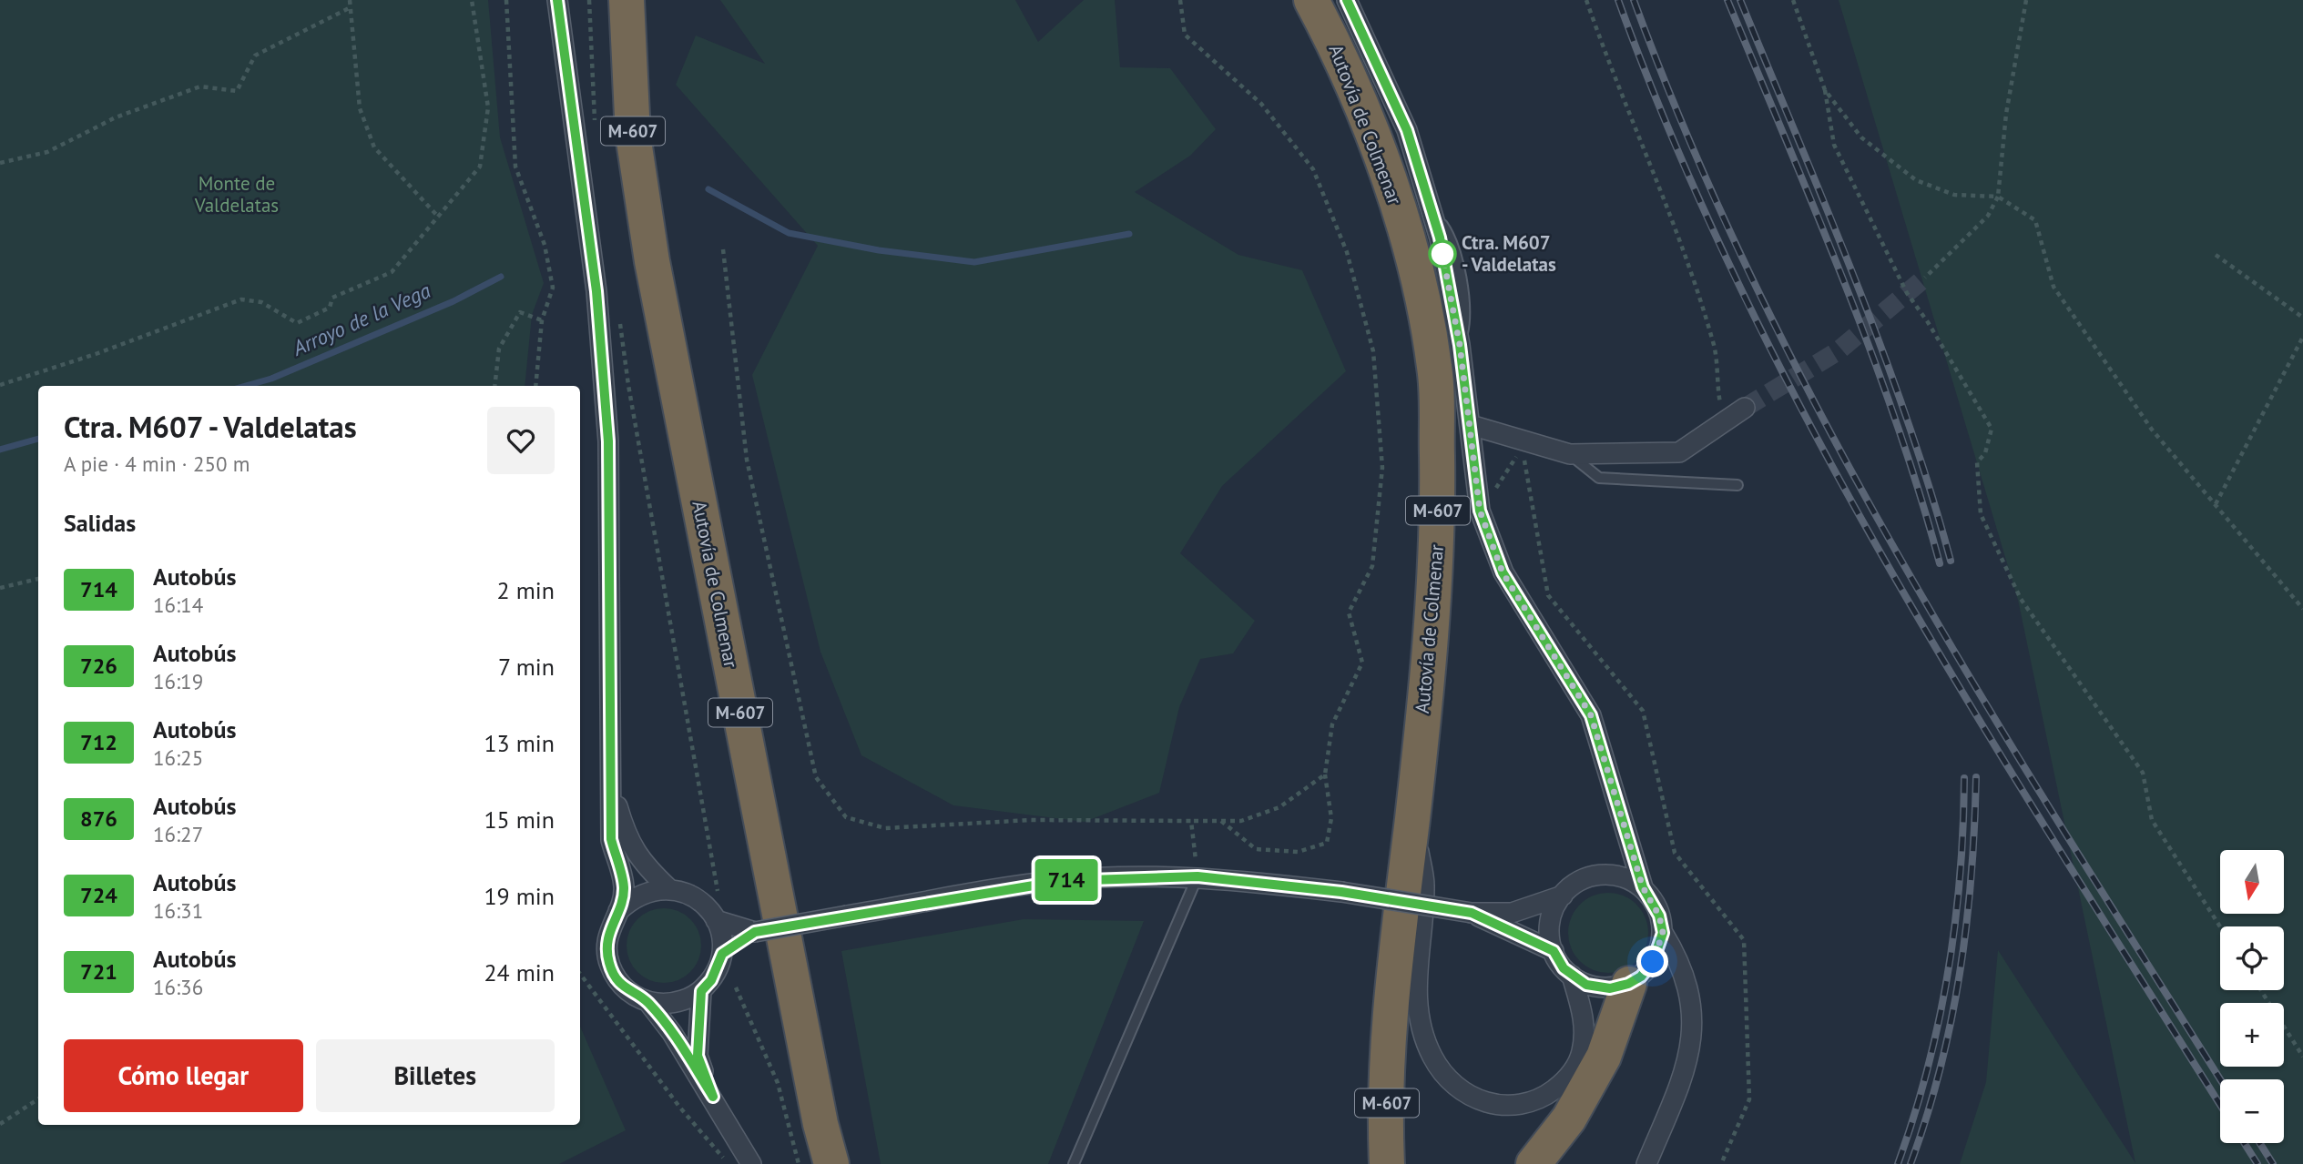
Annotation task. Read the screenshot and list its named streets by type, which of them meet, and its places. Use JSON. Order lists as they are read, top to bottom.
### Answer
{
  "streets": {
    "highway": ["Autovía de Colmenar", "M-607"]
  },
  "water": ["Arroyo de la Vega"],
  "parks": ["Monte de Valdelatas"],
  "places": ["Ctra. M607 - Valdelatas"],
  "lines": ["bus line 714"],
  "north": "bottom",
  "page": {
    "on_map": "714",
    "heading": [
      ["Ctra. M607 - Valdelatas", "A pie · 4 min · 250 m"],
      "Salidas"
    ],
    "list": [
      {
        "mark": "714",
        "name": "Autobús",
        "note": "16:14",
        "value": "2 min"
      },
      {
        "mark": "726",
        "name": "Autobús",
        "note": "16:19",
        "value": "7 min"
      },
      {
        "mark": "712",
        "name": "Autobús",
        "note": "16:25",
        "value": "13 min"
      },
      {
        "mark": "876",
        "name": "Autobús",
        "note": "16:27",
        "value": "15 min"
      },
      {
        "mark": "724",
        "name": "Autobús",
        "note": "16:31",
        "value": "19 min"
      },
      {
        "mark": "721",
        "name": "Autobús",
        "note": "16:36",
        "value": "24 min"
      }
    ],
    "map_buttons": ["+", "−"],
    "buttons": ["Cómo llegar", "Billetes"]
  }
}
